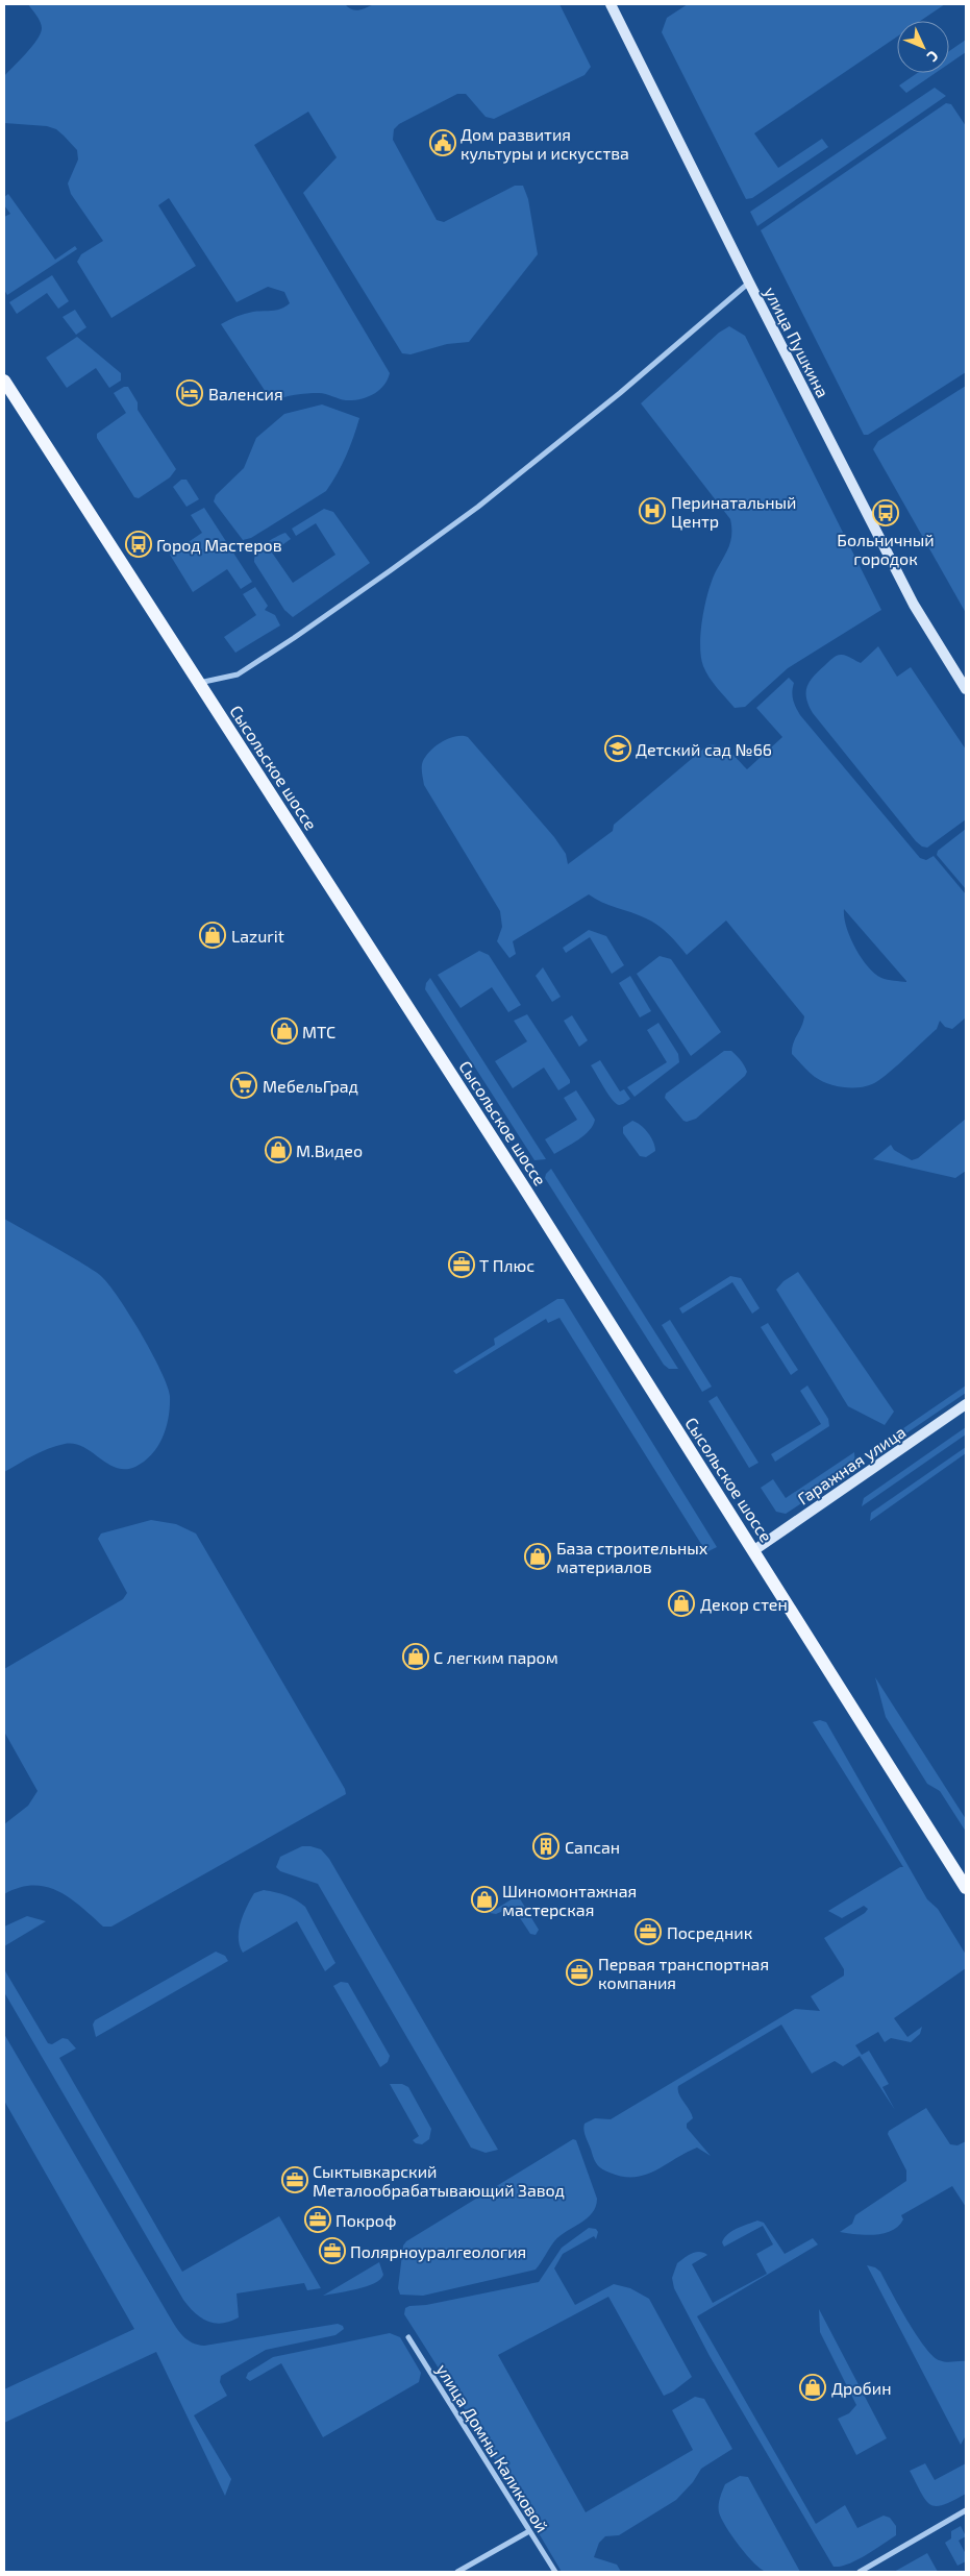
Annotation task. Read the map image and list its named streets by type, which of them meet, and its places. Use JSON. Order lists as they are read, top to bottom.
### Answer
{
  "streets": {
    "main road": ["Сысольское шоссе"],
    "street": ["улица Пушкина", "Гаражная улица", "улица Домны Каликовой"]
  },
  "crossings": [
    ["Сысольское шоссе", "Гаражная улица"]
  ],
  "places": {
    "public building": ["Дом развития культуры и искусства"],
    "hotel": ["Валенсия"],
    "hospital": ["Перинатальный Центр"],
    "bus stop": ["Больничный городок", "Город Мастеров"],
    "school or university": ["Детский сад №66"],
    "shop": [
      "Lazurit",
      "МТС",
      "М.Видео",
      "База строительных материалов",
      "Декор стен",
      "С легким паром",
      "Шиномонтажная мастерская",
      "Дробин"
    ],
    "supermarket": ["МебельГрад"],
    "office": [
      "Т Плюс",
      "Посредник",
      "Первая транспортная компания",
      "Сыктывкарский Металообрабатывающий Завод",
      "Покроф",
      "Полярноуралгеология"
    ],
    "building": ["Сапсан"]
  },
  "north": "bottom right"
}
